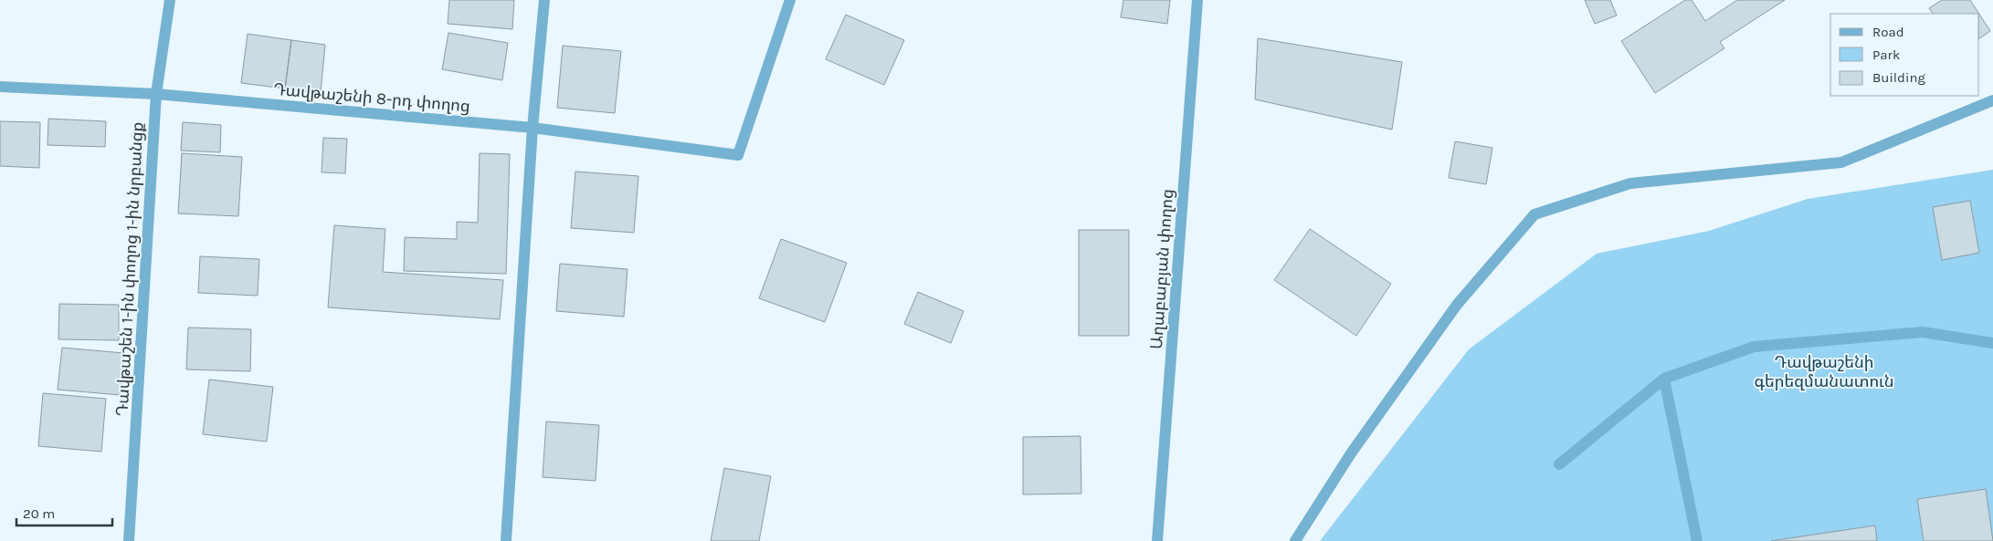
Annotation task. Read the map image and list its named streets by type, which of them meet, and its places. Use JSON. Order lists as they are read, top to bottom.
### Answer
{
  "streets": {
    "street": ["Դավթաշենի 8-րդ փողոց", "Դավթաշեն 1-ին փողոց 1-ին նրբանցք", "Աղաբաբյան փողոց"]
  },
  "crossings": [
    ["Դավթաշենի 8-րդ փողոց", "Դավթաշեն 1-ին փողոց 1-ին նրբանցք"]
  ],
  "parks": ["Դավթաշենի գերեզմանատուն"],
  "legend": ["Road", "Park", "Building"],
  "scale_bar": "20 m"
}
